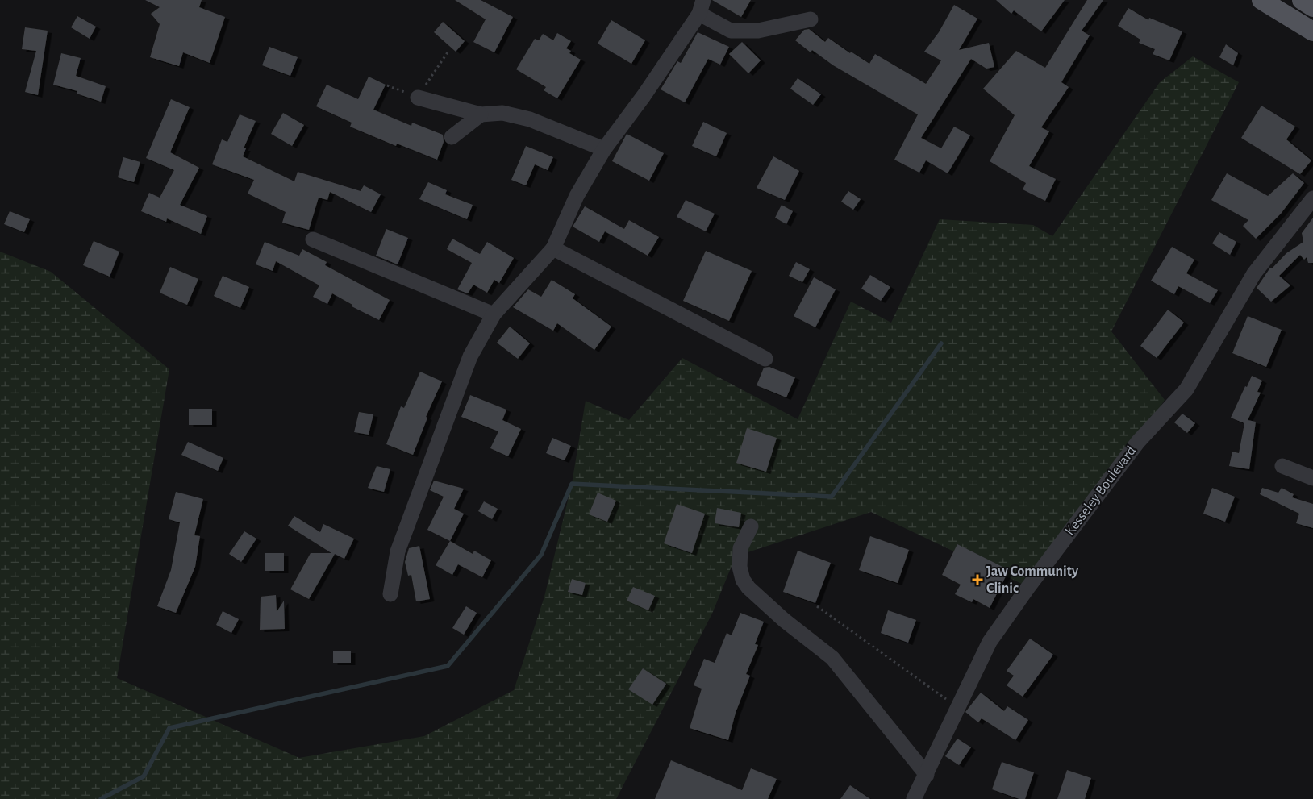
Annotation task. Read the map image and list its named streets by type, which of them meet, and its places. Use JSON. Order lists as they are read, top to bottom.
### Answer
{
  "streets": {
    "street": ["Kesseley Boulevard"]
  },
  "places": {
    "health": ["Jaw Community Clinic"]
  }
}
